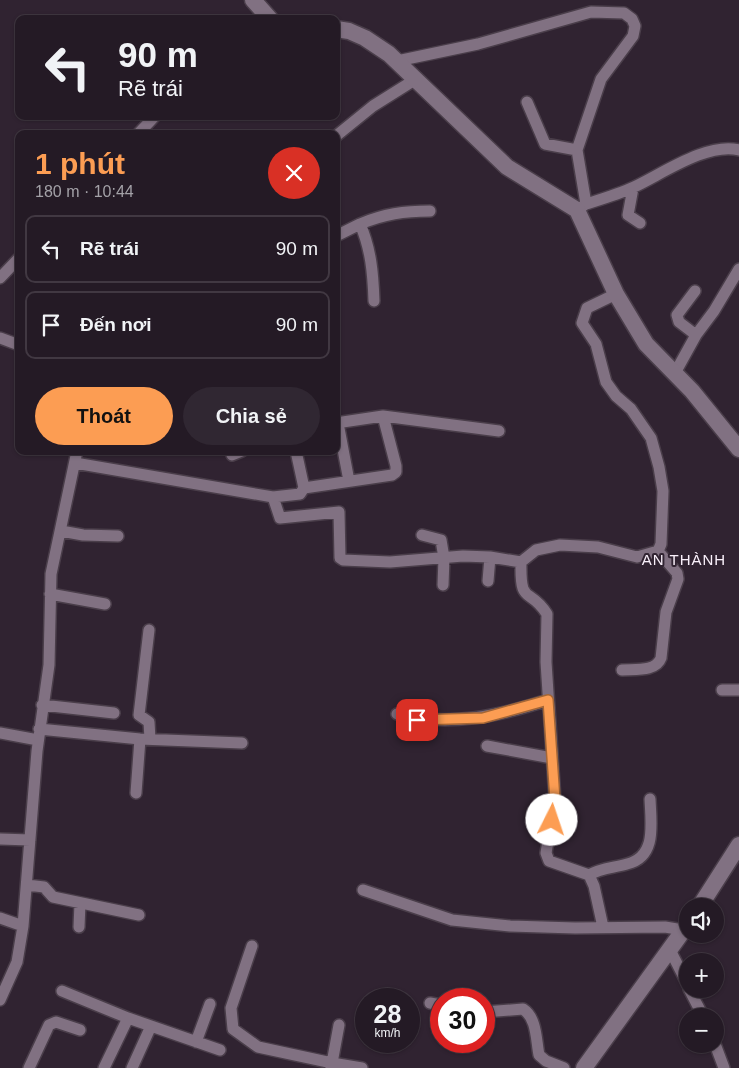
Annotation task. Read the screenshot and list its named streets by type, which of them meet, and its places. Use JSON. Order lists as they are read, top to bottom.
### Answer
{
  "districts": ["AN THÀNH"],
  "page": {
    "turn": ["90 m", "Rẽ trái"],
    "heading": ["1 phút", "180 m · 10:44"],
    "list": [
      {
        "name": "Rẽ trái",
        "value": "90 m"
      },
      {
        "name": "Đến nơi",
        "value": "90 m"
      }
    ],
    "buttons": ["Thoát", "Chia sẻ"],
    "map_buttons": ["+", "−"],
    "speed": "28 km/h",
    "limit": "30"
  }
}
